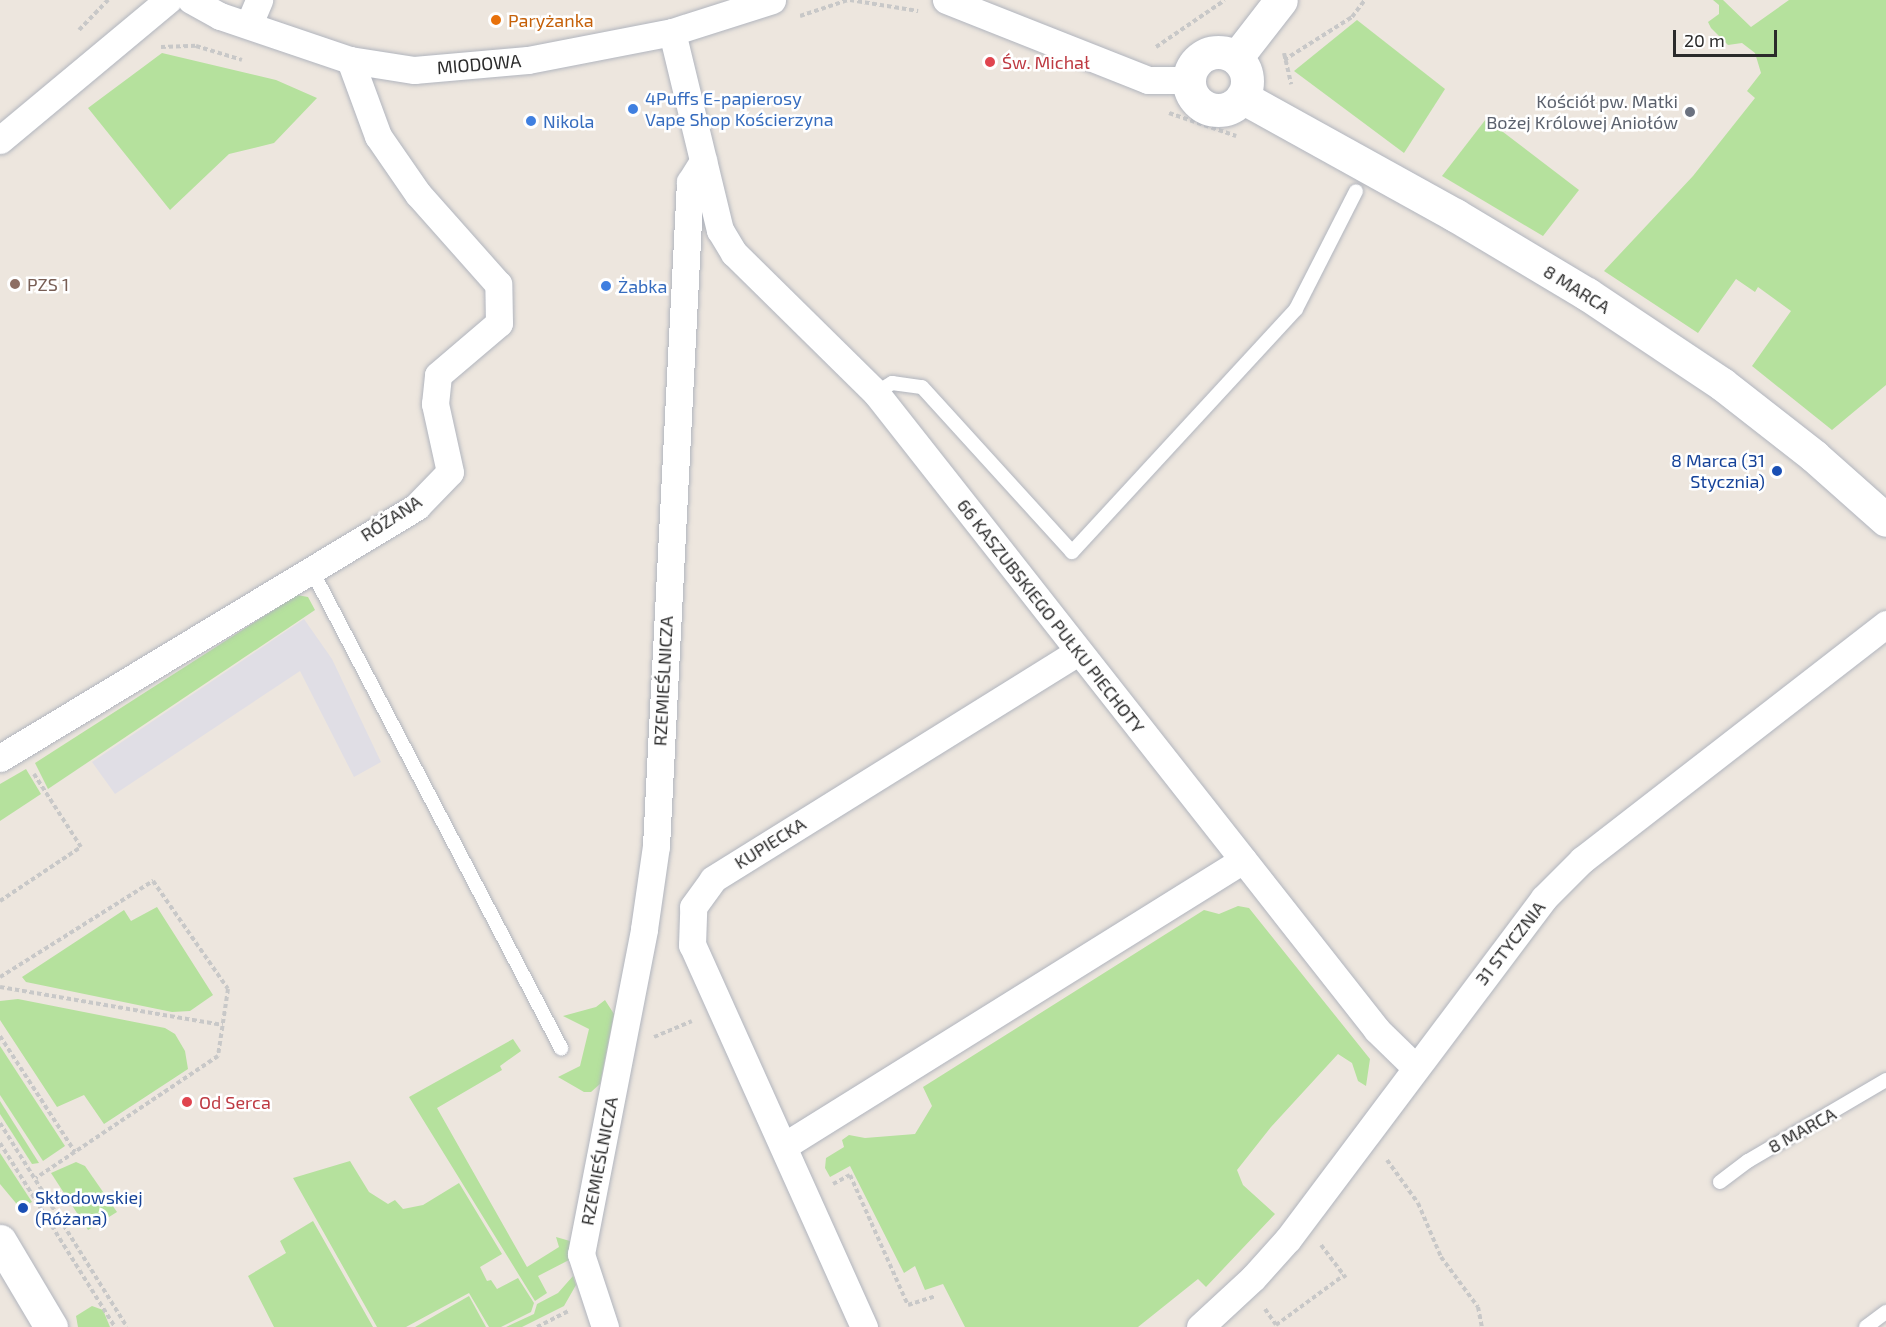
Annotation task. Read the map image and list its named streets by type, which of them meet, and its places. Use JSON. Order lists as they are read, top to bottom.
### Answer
{
  "streets": {
    "street": [
      "MIODOWA",
      "8 MARCA",
      "RÓŻANA",
      "66 KASZUBSKIEGO PUŁKU PIECHOTY",
      "RZEMIEŚLNICZA",
      "KUPIECKA",
      "31 STYCZNIA"
    ]
  },
  "crossings": [
    ["MIODOWA", "RÓŻANA"],
    ["66 KASZUBSKIEGO PUŁKU PIECHOTY", "RZEMIEŚLNICZA"],
    ["66 KASZUBSKIEGO PUŁKU PIECHOTY", "KUPIECKA"],
    ["66 KASZUBSKIEGO PUŁKU PIECHOTY", "31 STYCZNIA"]
  ],
  "places": [
    "Paryżanka",
    "Św. Michał",
    "4Puffs E-papierosy Vape Shop Kościerzyna",
    "Kościół pw. Matki Bożej Królowej Aniołów",
    "Nikola",
    "PZS 1",
    "Żabka",
    "8 Marca (31 Stycznia)",
    "Od Serca",
    "Skłodowskiej (Różana)"
  ],
  "scale_bar": "20 m"
}
